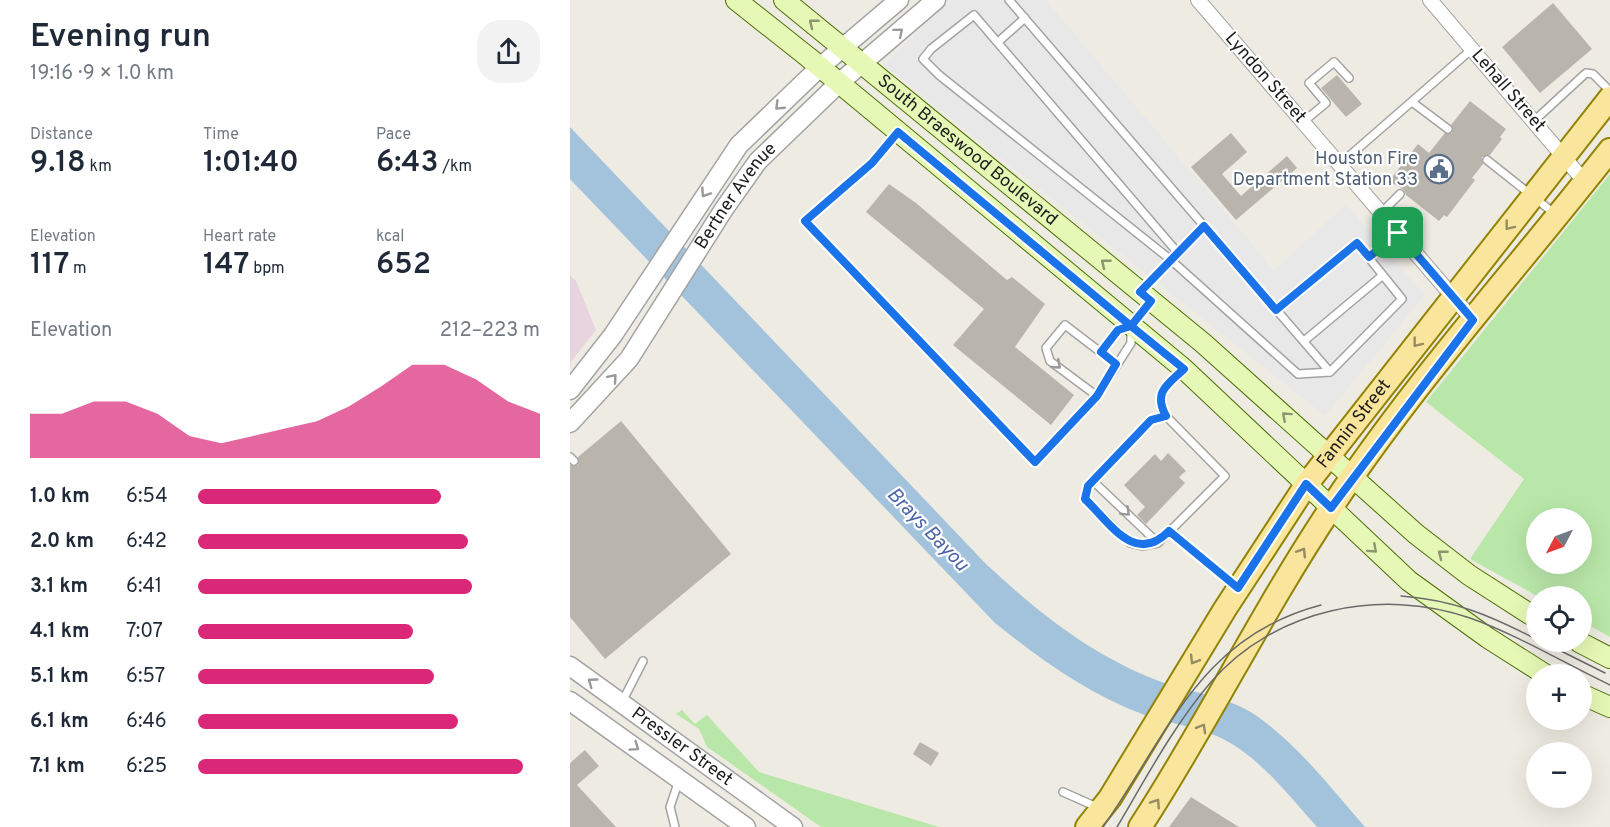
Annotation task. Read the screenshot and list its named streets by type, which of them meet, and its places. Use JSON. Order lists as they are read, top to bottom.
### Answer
{
  "streets": {
    "main road": ["South Braeswood Boulevard", "Fannin Street"],
    "street": [
      "Lyndon Street",
      "Lehall Street",
      "Bertner Avenue",
      "Pressler Street"
    ]
  },
  "crossings": [
    ["Lyndon Street", "Fannin Street"],
    ["Lehall Street", "Fannin Street"],
    ["South Braeswood Boulevard", "Bertner Avenue"],
    ["South Braeswood Boulevard", "Fannin Street"]
  ],
  "water": ["Brays Bayou"],
  "places": {
    "public building": ["Houston Fire Department Station 33"]
  },
  "north": "bottom left",
  "page": {
    "heading": ["Evening run", "19:16 · 9 × 1.0 km"],
    "stats": [
      ["Distance", "9.18 km"],
      ["Time", "1:01:40"],
      ["Pace", "6:43 /km"],
      ["Elevation", "117 m"],
      ["Heart rate", "147 bpm"],
      ["kcal", "652"]
    ],
    "chart": ["Elevation", "212–223 m"],
    "list": [
      {
        "name": "1.0 km",
        "note": "6:54"
      },
      {
        "name": "2.0 km",
        "note": "6:42"
      },
      {
        "name": "3.1 km",
        "note": "6:41"
      },
      {
        "name": "4.1 km",
        "note": "7:07"
      },
      {
        "name": "5.1 km",
        "note": "6:57"
      },
      {
        "name": "6.1 km",
        "note": "6:46"
      },
      {
        "name": "7.1 km",
        "note": "6:25"
      }
    ],
    "map_buttons": ["+", "−"]
  }
}
